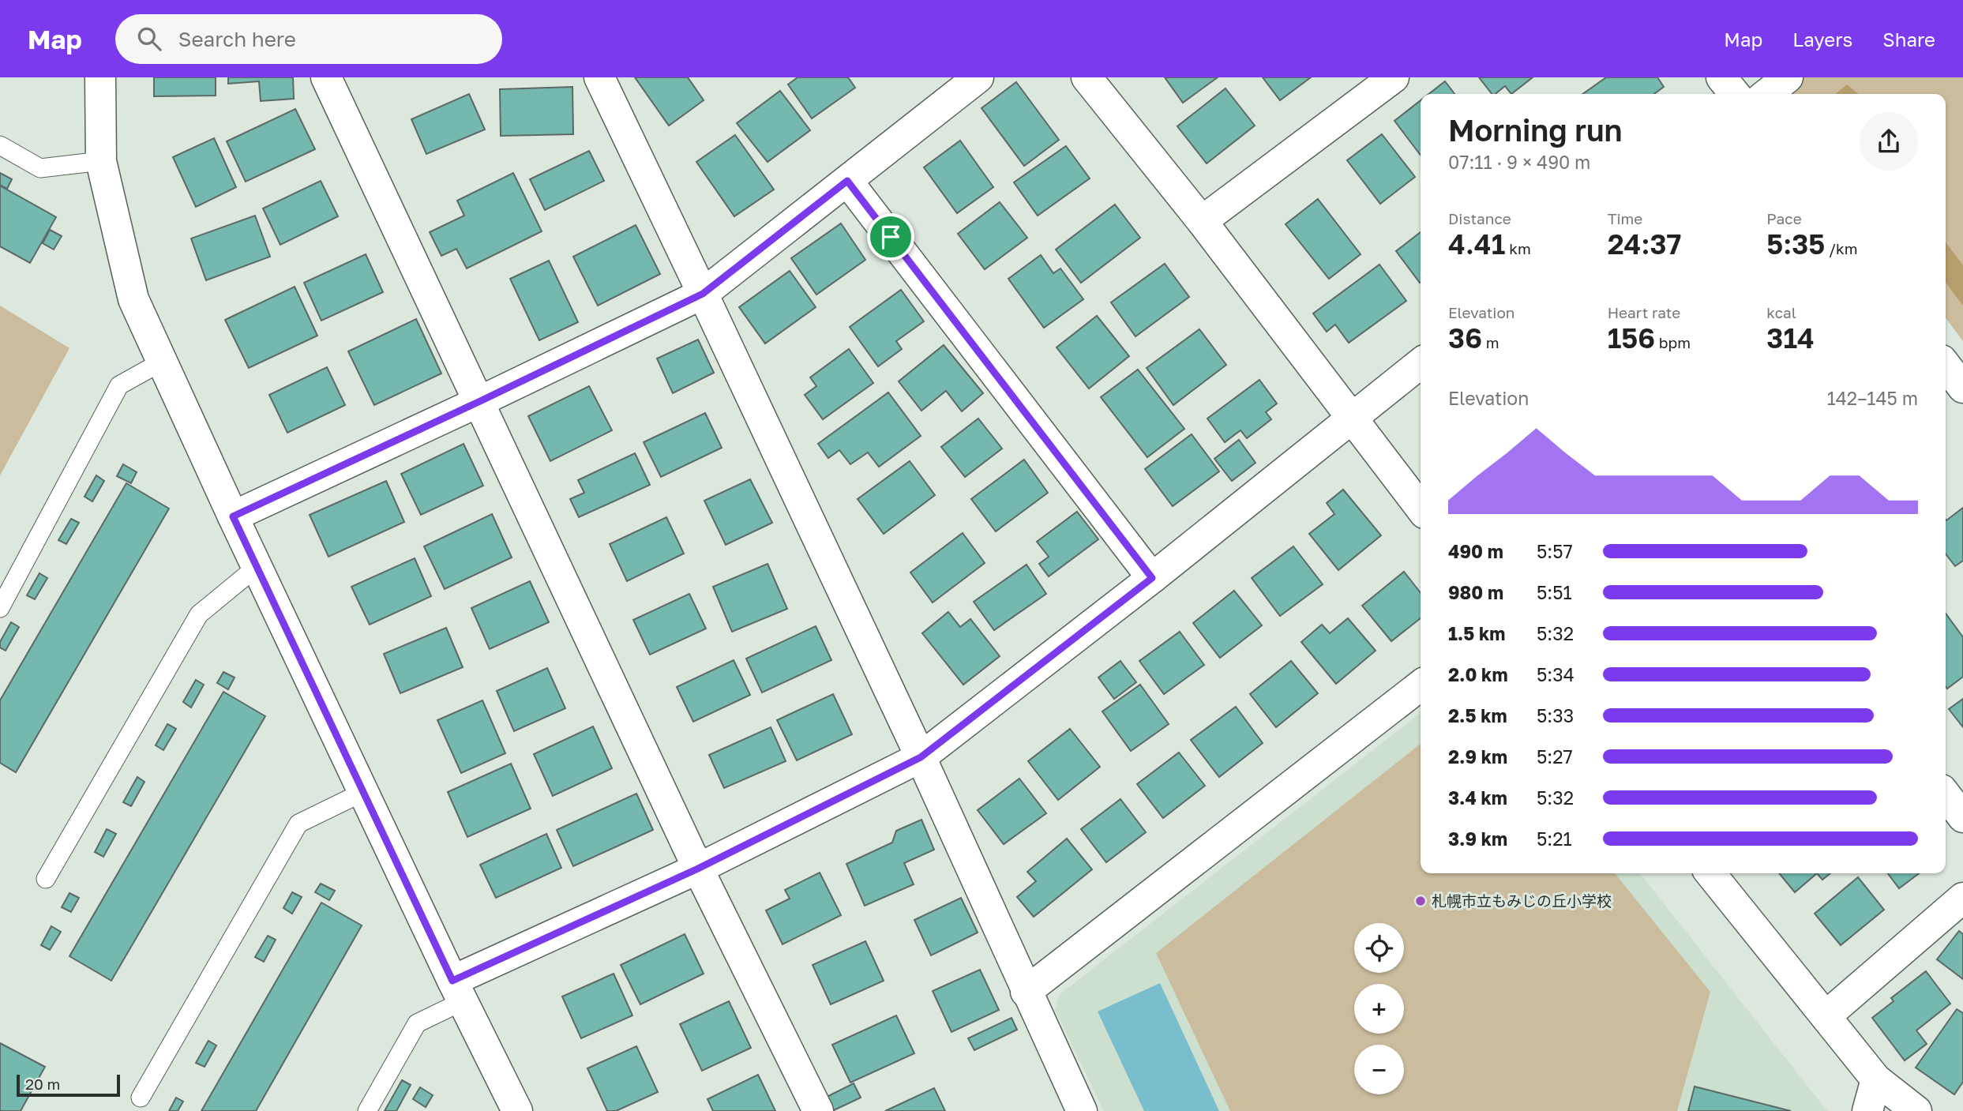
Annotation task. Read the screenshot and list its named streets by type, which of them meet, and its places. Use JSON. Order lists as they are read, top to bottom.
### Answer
{
  "places": ["札幌市立もみじの丘小学校"],
  "scale_bar": "20 m",
  "page": {
    "header": "Map",
    "search": "Search here",
    "nav": ["Map", "Layers", "Share"],
    "heading": ["Morning run", "07:11 · 9 × 490 m"],
    "stats": [
      ["Distance", "4.41 km"],
      ["Time", "24:37"],
      ["Pace", "5:35 /km"],
      ["Elevation", "36 m"],
      ["Heart rate", "156 bpm"],
      ["kcal", "314"]
    ],
    "chart": ["Elevation", "142–145 m"],
    "list": [
      {
        "name": "490 m",
        "note": "5:57"
      },
      {
        "name": "980 m",
        "note": "5:51"
      },
      {
        "name": "1.5 km",
        "note": "5:32"
      },
      {
        "name": "2.0 km",
        "note": "5:34"
      },
      {
        "name": "2.5 km",
        "note": "5:33"
      },
      {
        "name": "2.9 km",
        "note": "5:27"
      },
      {
        "name": "3.4 km",
        "note": "5:32"
      },
      {
        "name": "3.9 km",
        "note": "5:21"
      }
    ],
    "map_buttons": ["+", "−"],
    "scale": "20 m"
  }
}
